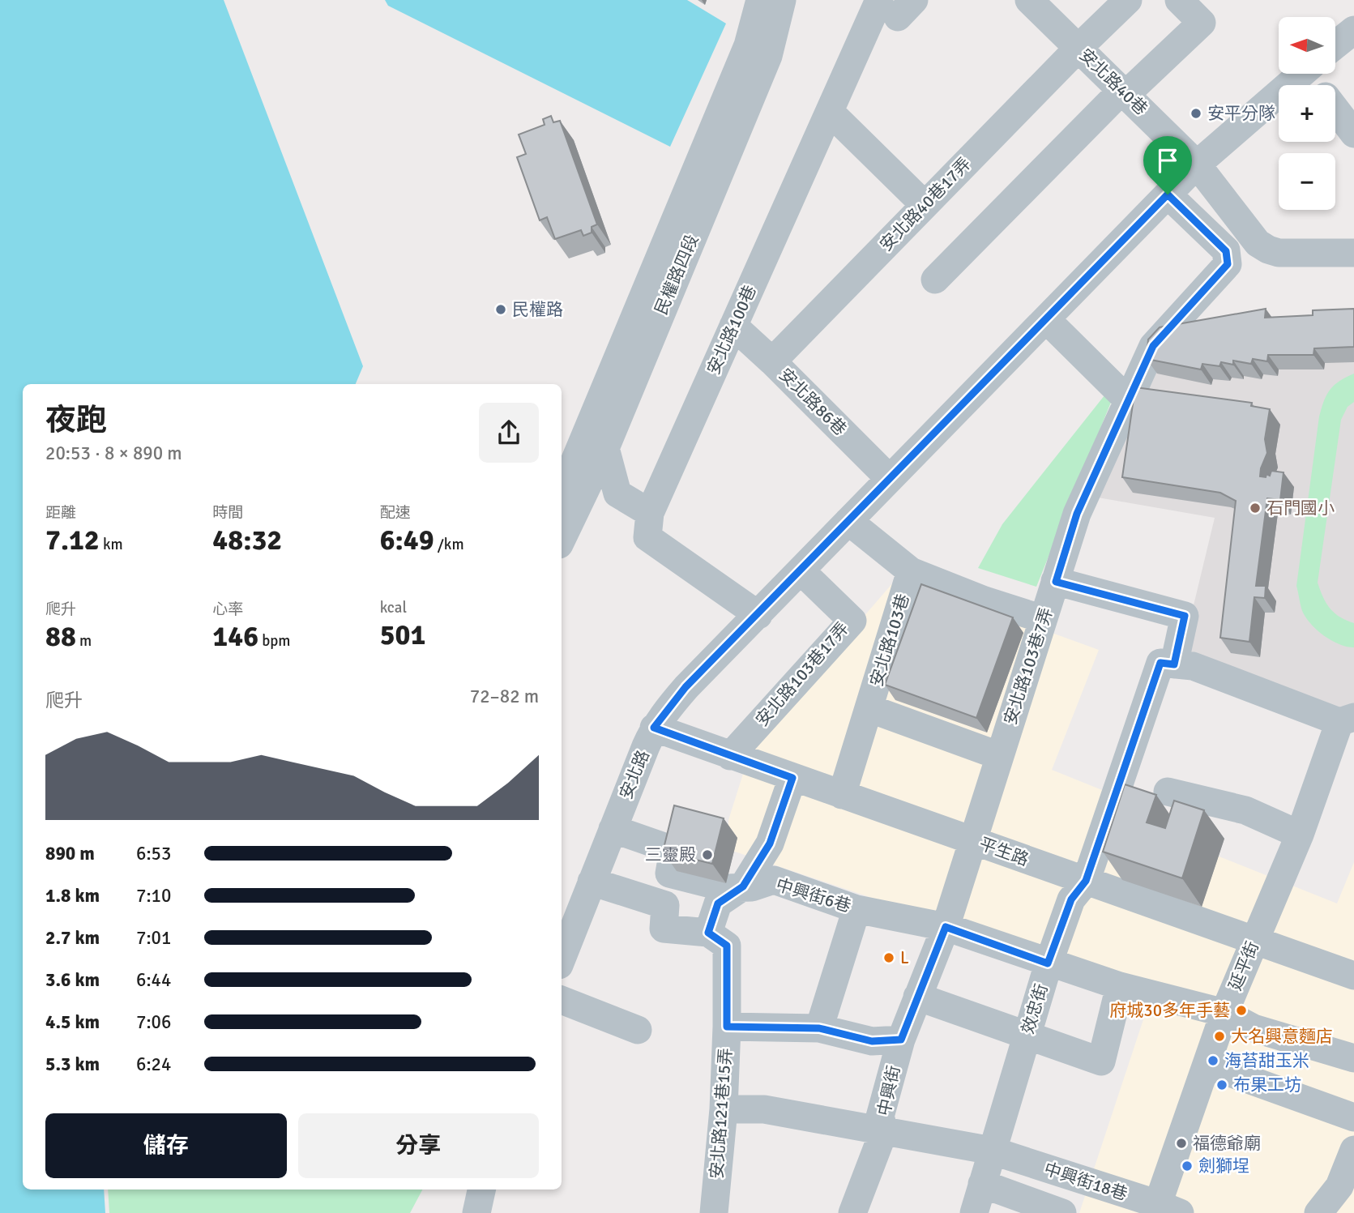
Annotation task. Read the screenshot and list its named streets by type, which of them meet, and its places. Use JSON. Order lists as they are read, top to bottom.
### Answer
{
  "streets": {
    "street": [
      "安北路40巷",
      "安北路40巷17弄",
      "民權路四段",
      "安北路100巷",
      "安北路86巷",
      "安北路103巷",
      "安北路103巷7弄",
      "安北路103巷17弄",
      "安北路",
      "平生路",
      "中興街6巷",
      "延平街",
      "效忠街",
      "中興街",
      "安北路121巷15弄",
      "中興街18巷"
    ]
  },
  "crossings": [
    ["安北路40巷", "安北路40巷17弄"],
    ["安北路40巷", "安北路"],
    ["安北路40巷17弄", "安北路86巷"],
    ["安北路100巷", "安北路86巷"],
    ["安北路100巷", "安北路"],
    ["安北路86巷", "安北路"],
    ["安北路103巷", "安北路103巷7弄"],
    ["安北路103巷", "安北路"],
    ["安北路103巷", "平生路"],
    ["安北路103巷7弄", "安北路"],
    ["安北路103巷7弄", "平生路"],
    ["安北路103巷7弄", "中興街"],
    ["安北路103巷17弄", "安北路"],
    ["安北路103巷17弄", "平生路"],
    ["安北路", "平生路"],
    ["安北路", "中興街6巷"],
    ["平生路", "延平街"],
    ["平生路", "效忠街"],
    ["平生路", "中興街"],
    ["中興街6巷", "延平街"],
    ["中興街6巷", "效忠街"],
    ["中興街6巷", "中興街"],
    ["延平街", "中興街18巷"],
    ["效忠街", "中興街18巷"],
    ["中興街", "中興街18巷"]
  ],
  "places": [
    "安平分隊",
    "民權路",
    "石門國小",
    "三靈殿",
    "L",
    "府城30多年手藝",
    "大名興意麵店",
    "海苔甜玉米",
    "布果工坊",
    "福德爺廟",
    "劍獅埕"
  ],
  "north": "left",
  "page": {
    "map_buttons": ["+", "−"],
    "heading": ["夜跑", "20:53 · 8 × 890 m"],
    "stats": [
      ["距離", "7.12 km"],
      ["時間", "48:32"],
      ["配速", "6:49 /km"],
      ["爬升", "88 m"],
      ["心率", "146 bpm"],
      ["kcal", "501"]
    ],
    "chart": ["爬升", "72–82 m"],
    "list": [
      {
        "name": "890 m",
        "note": "6:53"
      },
      {
        "name": "1.8 km",
        "note": "7:10"
      },
      {
        "name": "2.7 km",
        "note": "7:01"
      },
      {
        "name": "3.6 km",
        "note": "6:44"
      },
      {
        "name": "4.5 km",
        "note": "7:06"
      },
      {
        "name": "5.3 km",
        "note": "6:24"
      }
    ],
    "buttons": ["儲存", "分享"]
  }
}
